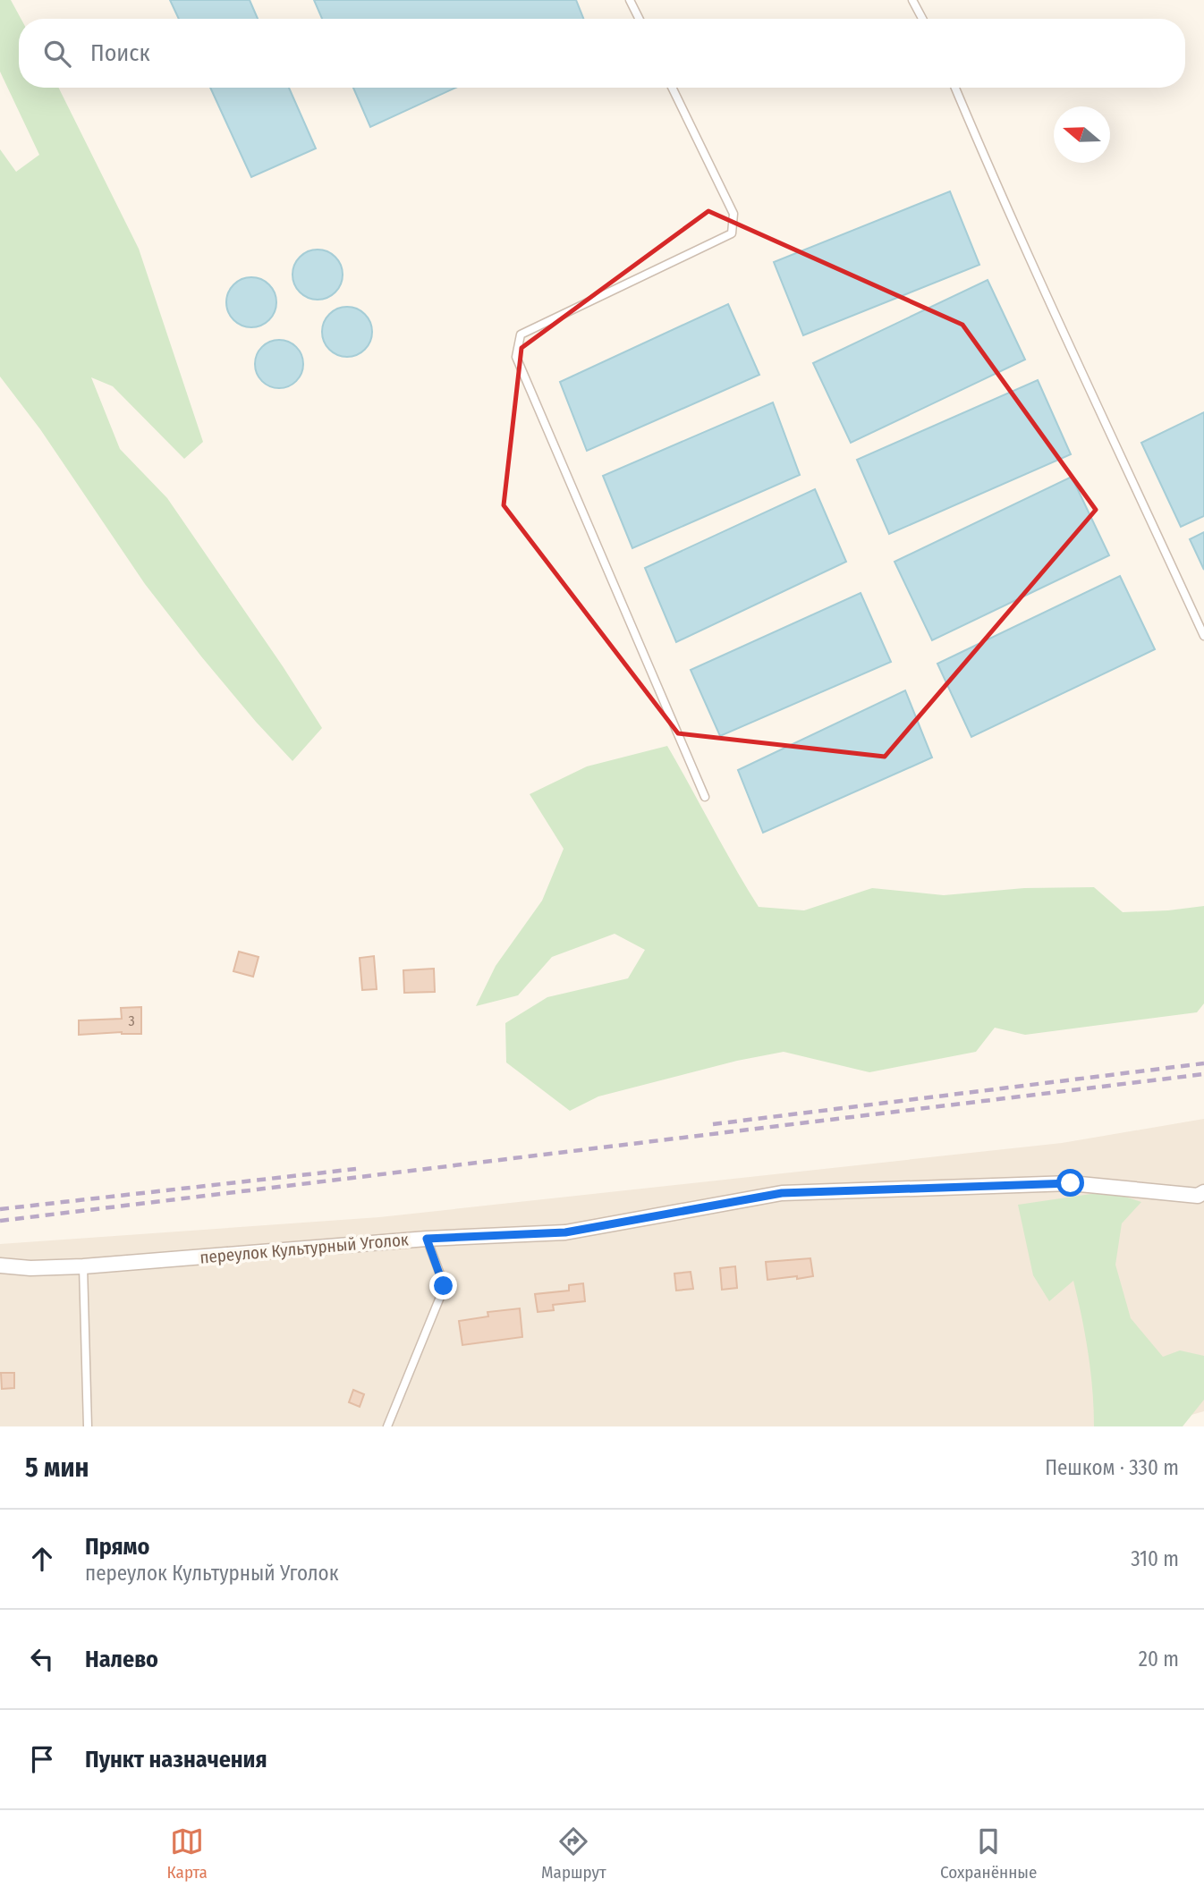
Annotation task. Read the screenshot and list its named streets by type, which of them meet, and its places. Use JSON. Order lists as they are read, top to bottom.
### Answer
{
  "streets": {
    "street": ["переулок Культурный Уголок"]
  },
  "house_numbers": ["3"],
  "north": "left",
  "page": {
    "search": "Поиск",
    "heading": ["5 мин", "Пешком · 330 m"],
    "list": [
      ["Прямо", "переулок Культурный Уголок", "310 m"],
      ["Налево", "20 m"],
      "Пункт назначения"
    ],
    "nav": ["Карта", "Маршрут", "Сохранённые"]
  }
}
